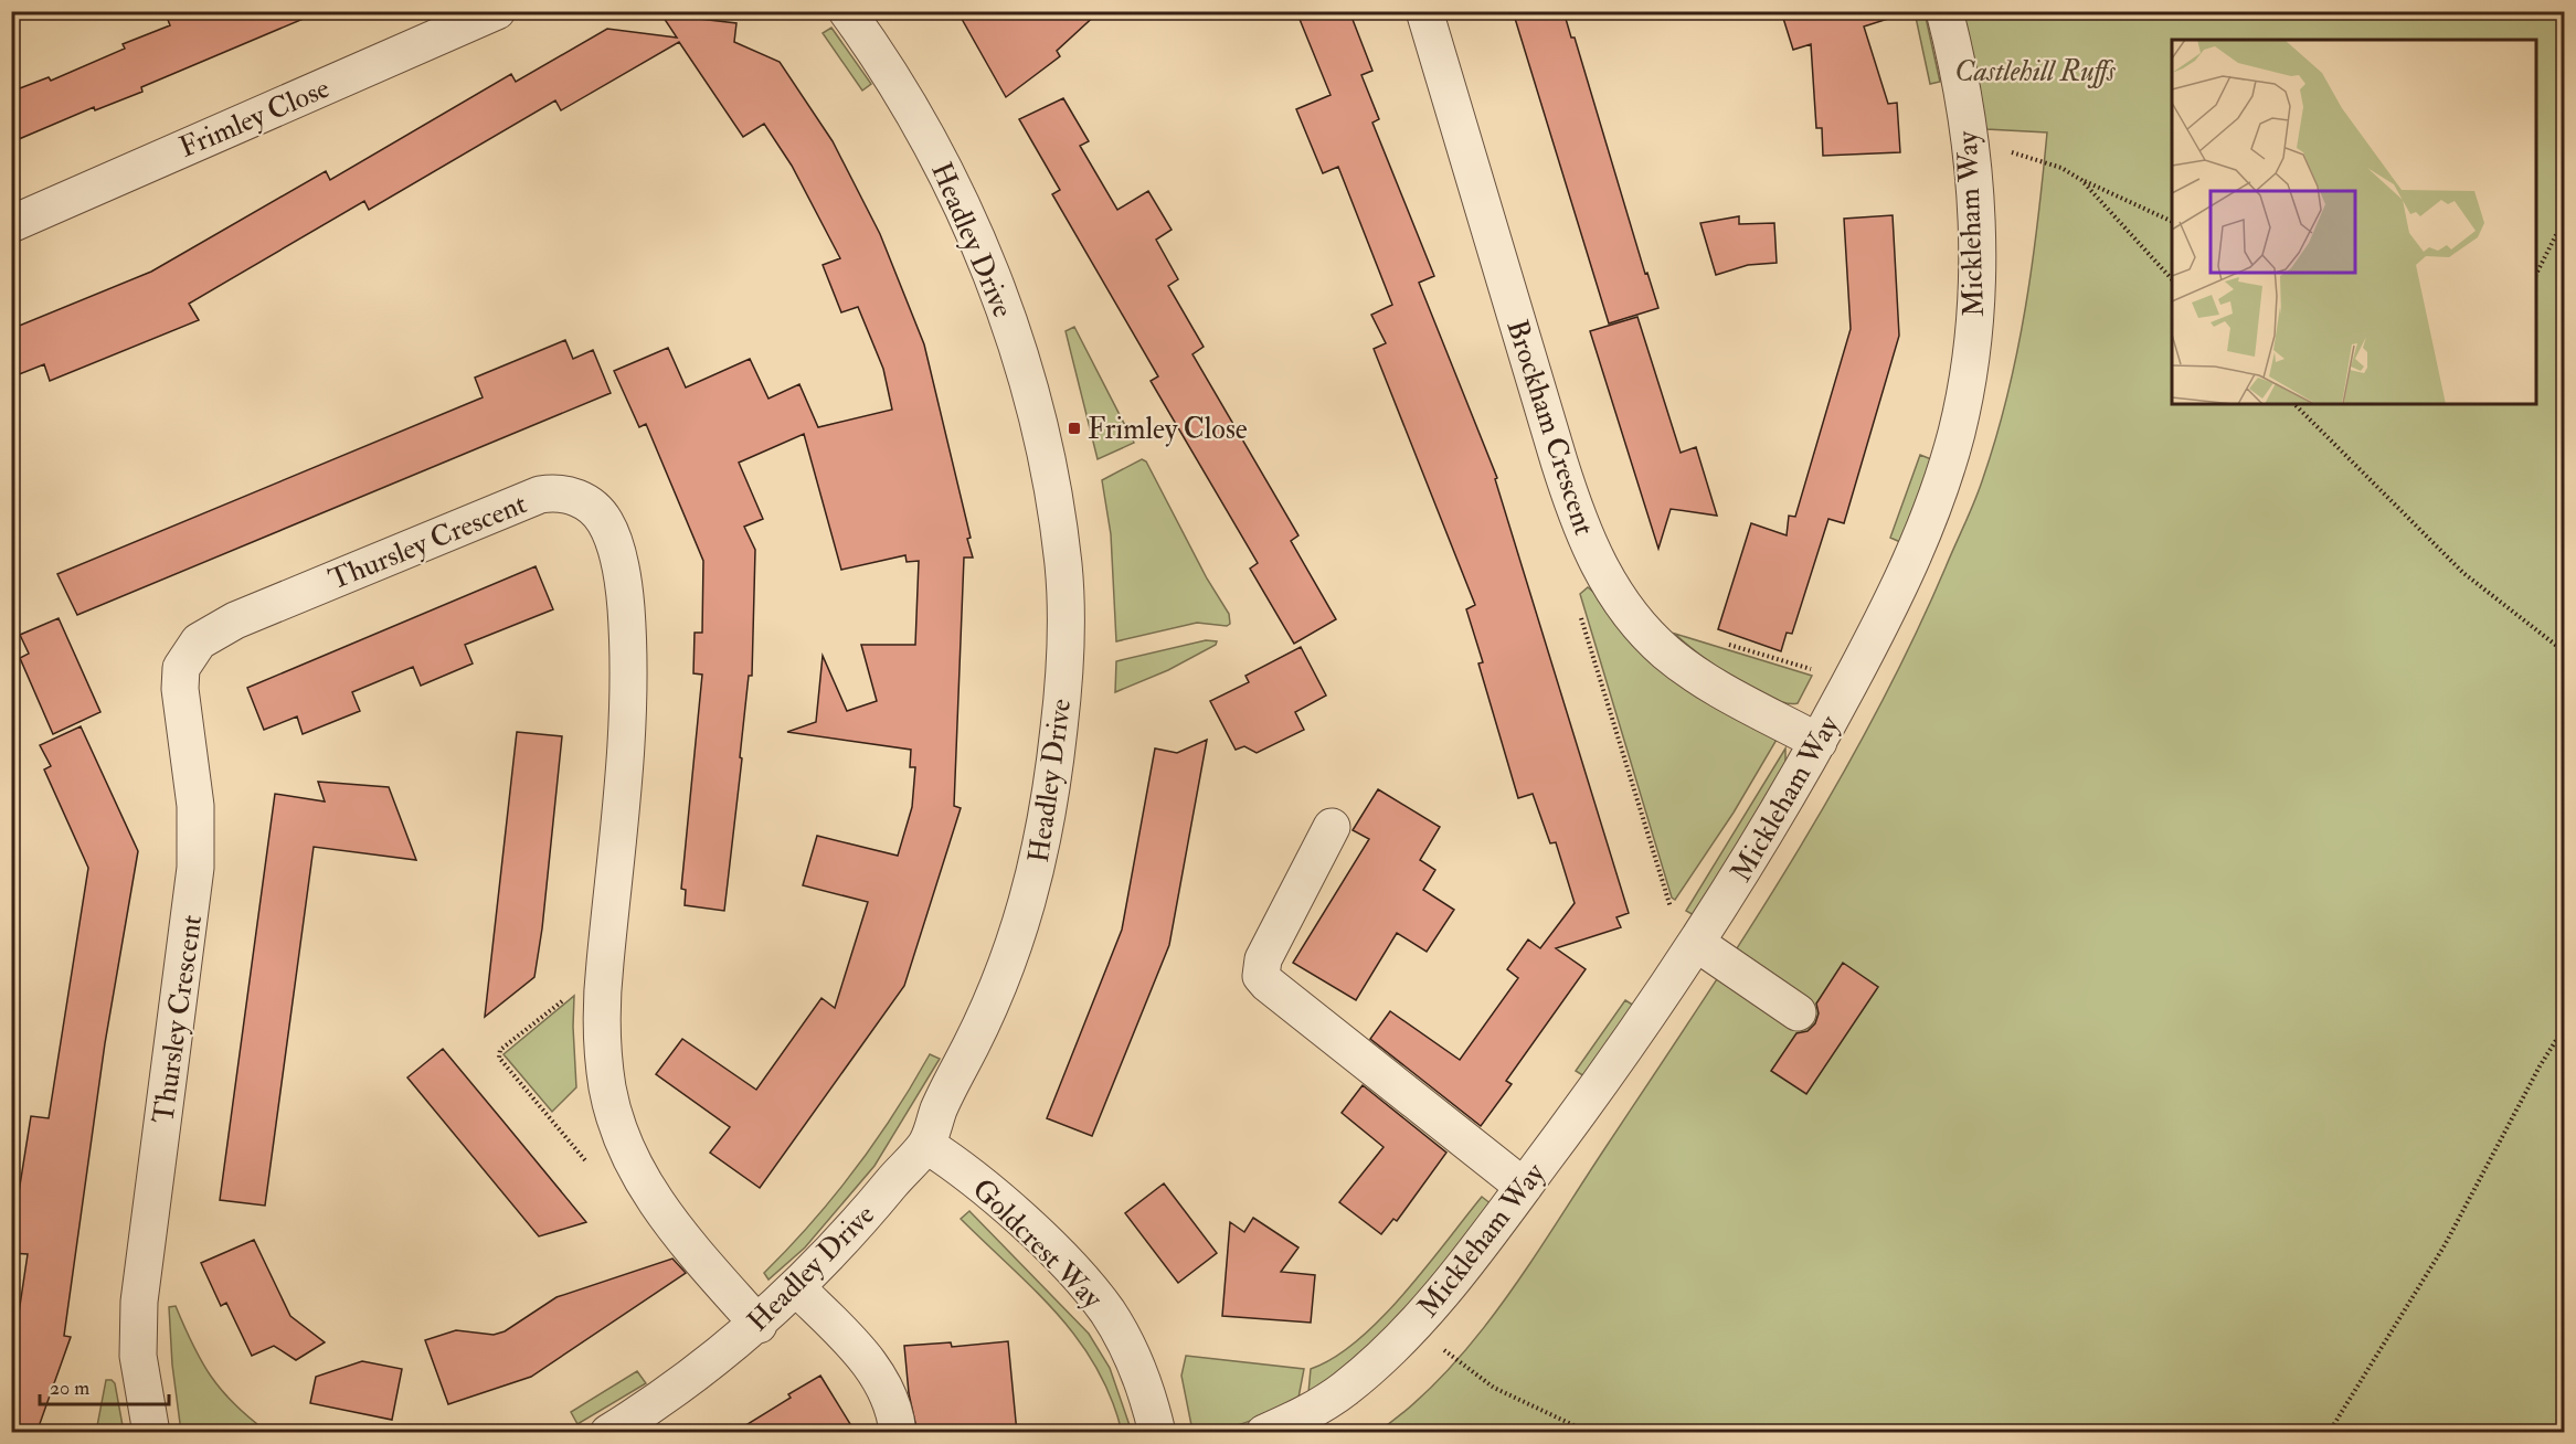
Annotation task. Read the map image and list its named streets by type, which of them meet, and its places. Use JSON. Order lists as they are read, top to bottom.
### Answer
{
  "streets": {
    "street": [
      "Frimley Close",
      "Mickleham Way",
      "Headley Drive",
      "Brockham Crescent",
      "Thursley Crescent",
      "Goldcrest Way"
    ]
  },
  "crossings": [
    ["Mickleham Way", "Brockham Crescent"],
    ["Headley Drive", "Thursley Crescent"],
    ["Headley Drive", "Goldcrest Way"]
  ],
  "parks": ["Castlehill Ruffs"],
  "places": {
    "transit": ["Frimley Close"]
  },
  "scale_bar": "20 m"
}
